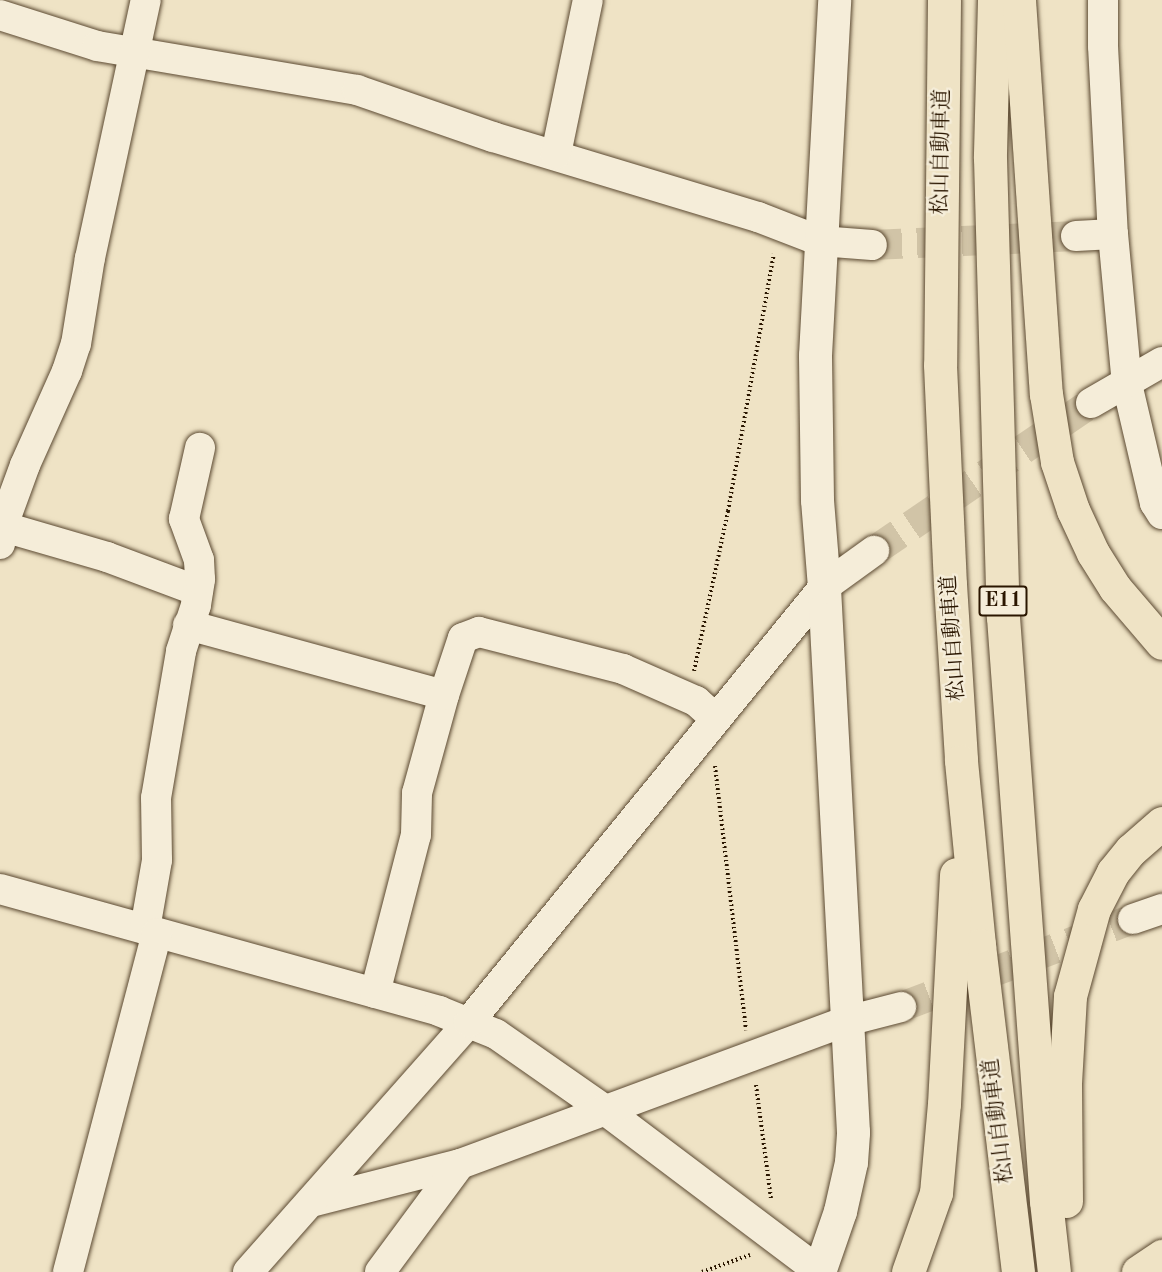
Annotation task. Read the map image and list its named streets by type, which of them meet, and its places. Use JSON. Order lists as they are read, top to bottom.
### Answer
{
  "streets": {
    "highway": ["松山自動車道", "E11"]
  }
}
